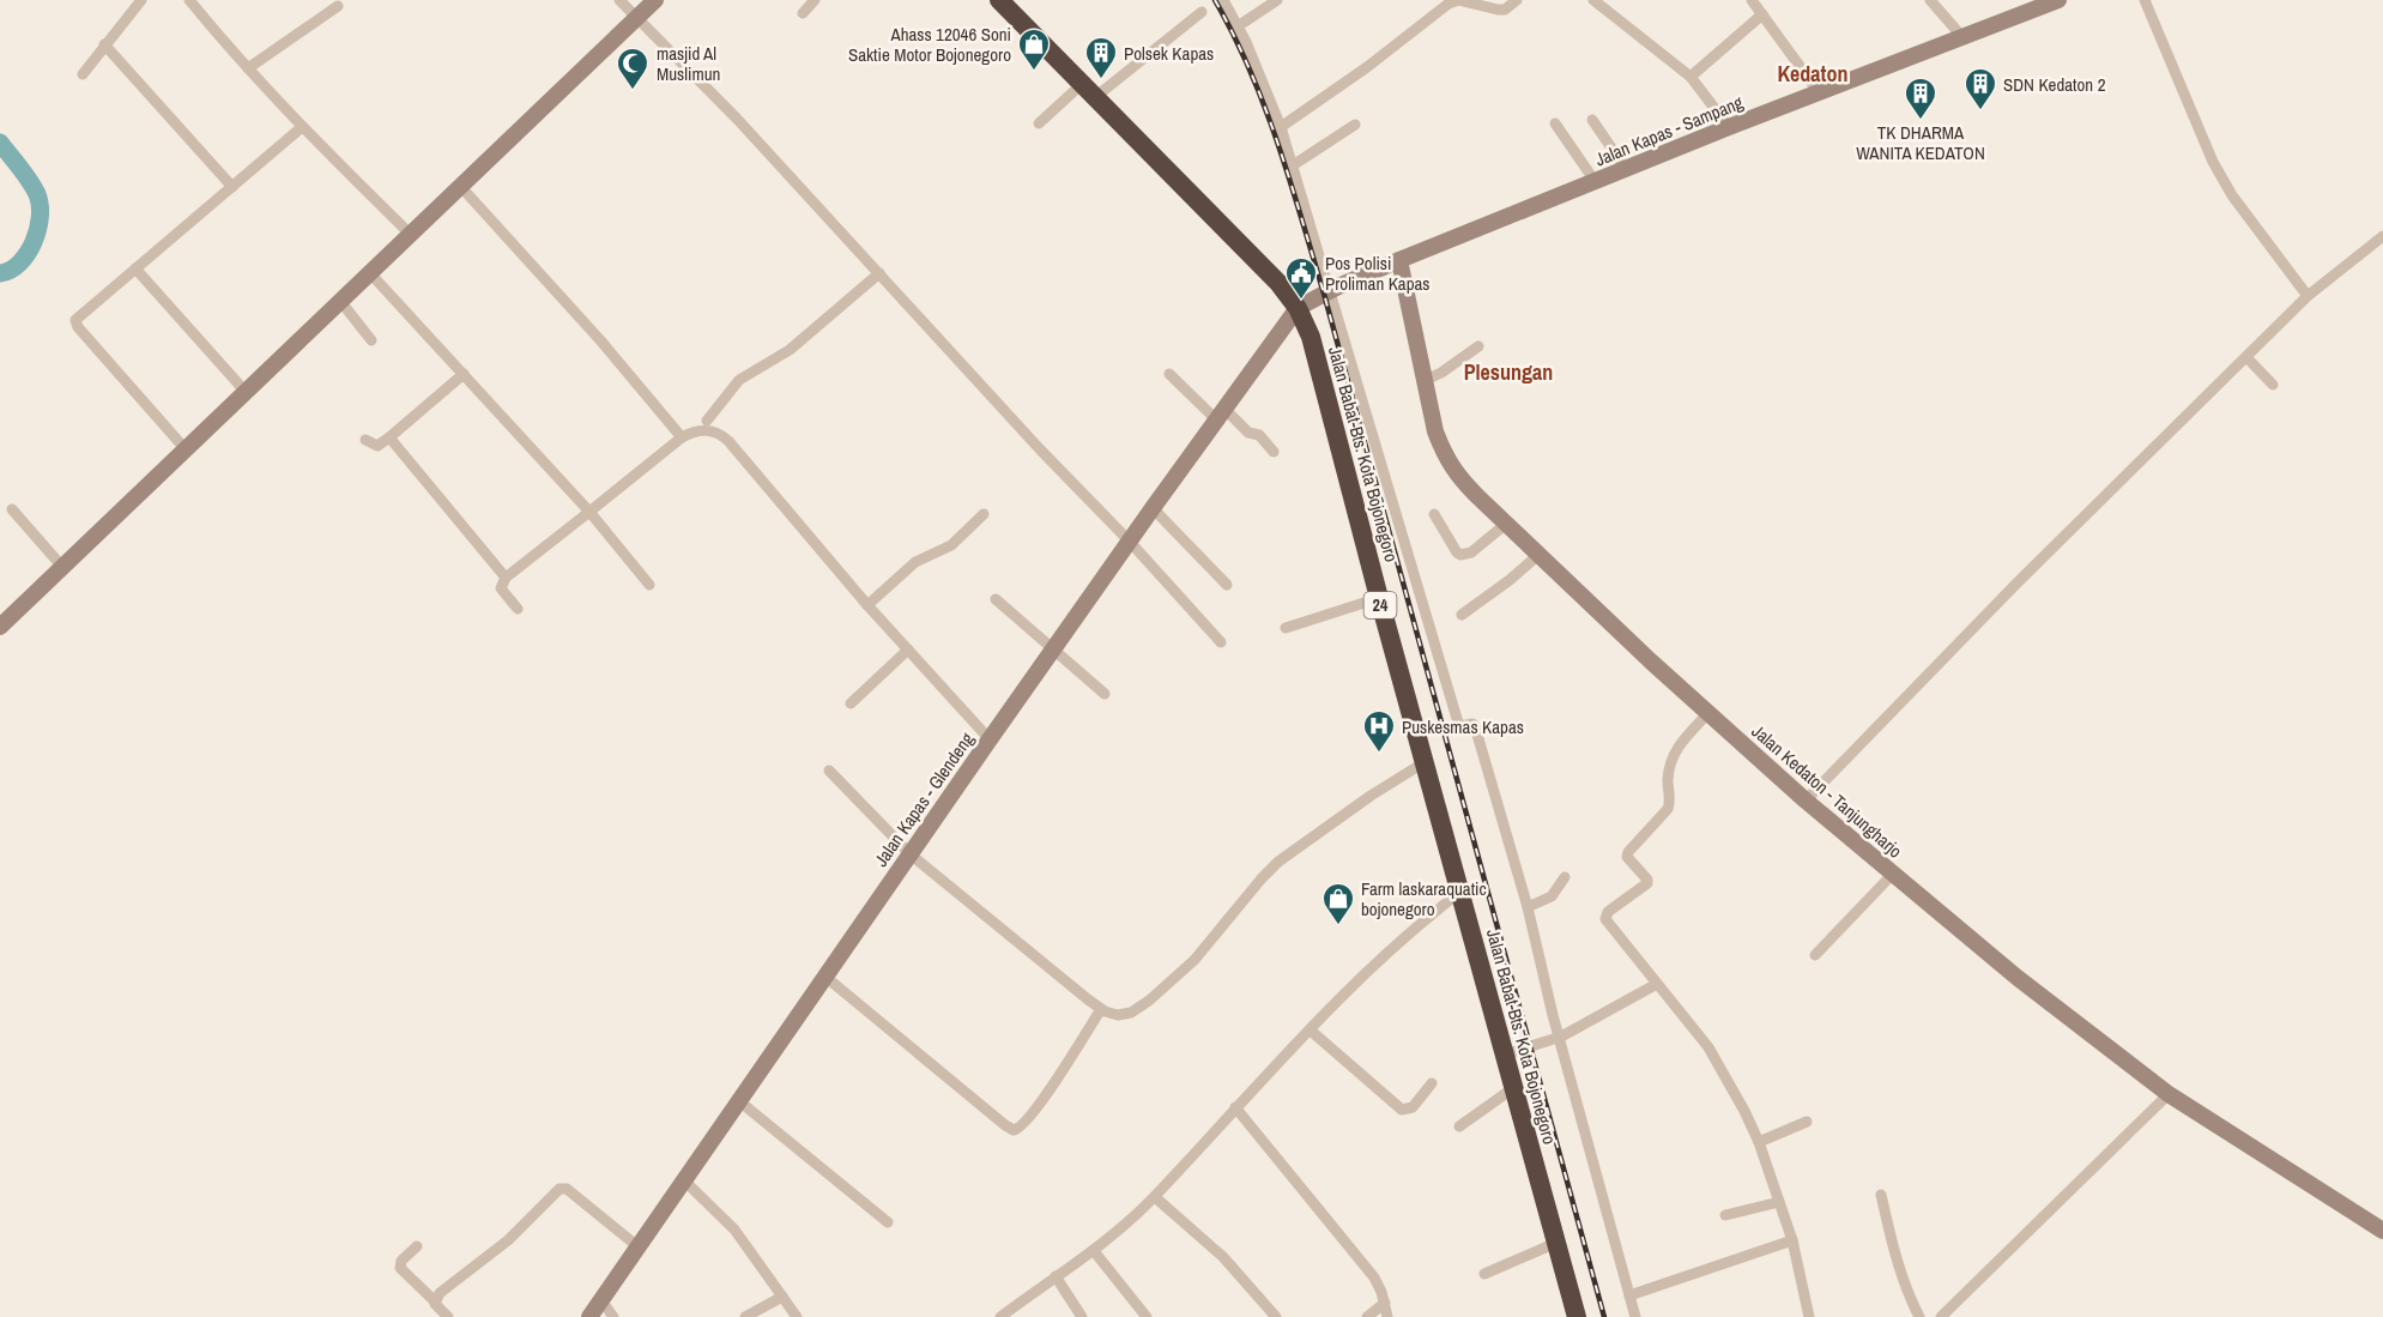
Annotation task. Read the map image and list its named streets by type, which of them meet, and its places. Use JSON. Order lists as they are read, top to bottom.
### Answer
{
  "streets": {
    "highway": ["Jalan Babat-Bts. Kota Bojonegoro", "24"],
    "street": ["Jalan Kapas - Sampang", "Jalan Kedaton - Tanjungharjo", "Jalan Kapas - Glendeng"]
  },
  "crossings": [
    ["Jalan Kapas - Sampang", "Jalan Babat-Bts. Kota Bojonegoro"],
    ["Jalan Kapas - Sampang", "Jalan Kedaton - Tanjungharjo"],
    ["Jalan Kapas - Sampang", "Jalan Kapas - Glendeng"],
    ["Jalan Babat-Bts. Kota Bojonegoro", "Jalan Kapas - Glendeng"]
  ],
  "districts": ["Kedaton", "Plesungan"],
  "places": {
    "shop": ["Ahass 12046 Soni Saktie Motor Bojonegoro", "Farm laskaraquatic bojonegoro"],
    "building": ["Polsek Kapas", "SDN Kedaton 2", "TK DHARMA WANITA KEDATON"],
    "mosque": ["masjid Al Muslimun"],
    "public building": ["Pos Polisi Proliman Kapas"],
    "hospital": ["Puskesmas Kapas"]
  }
}
